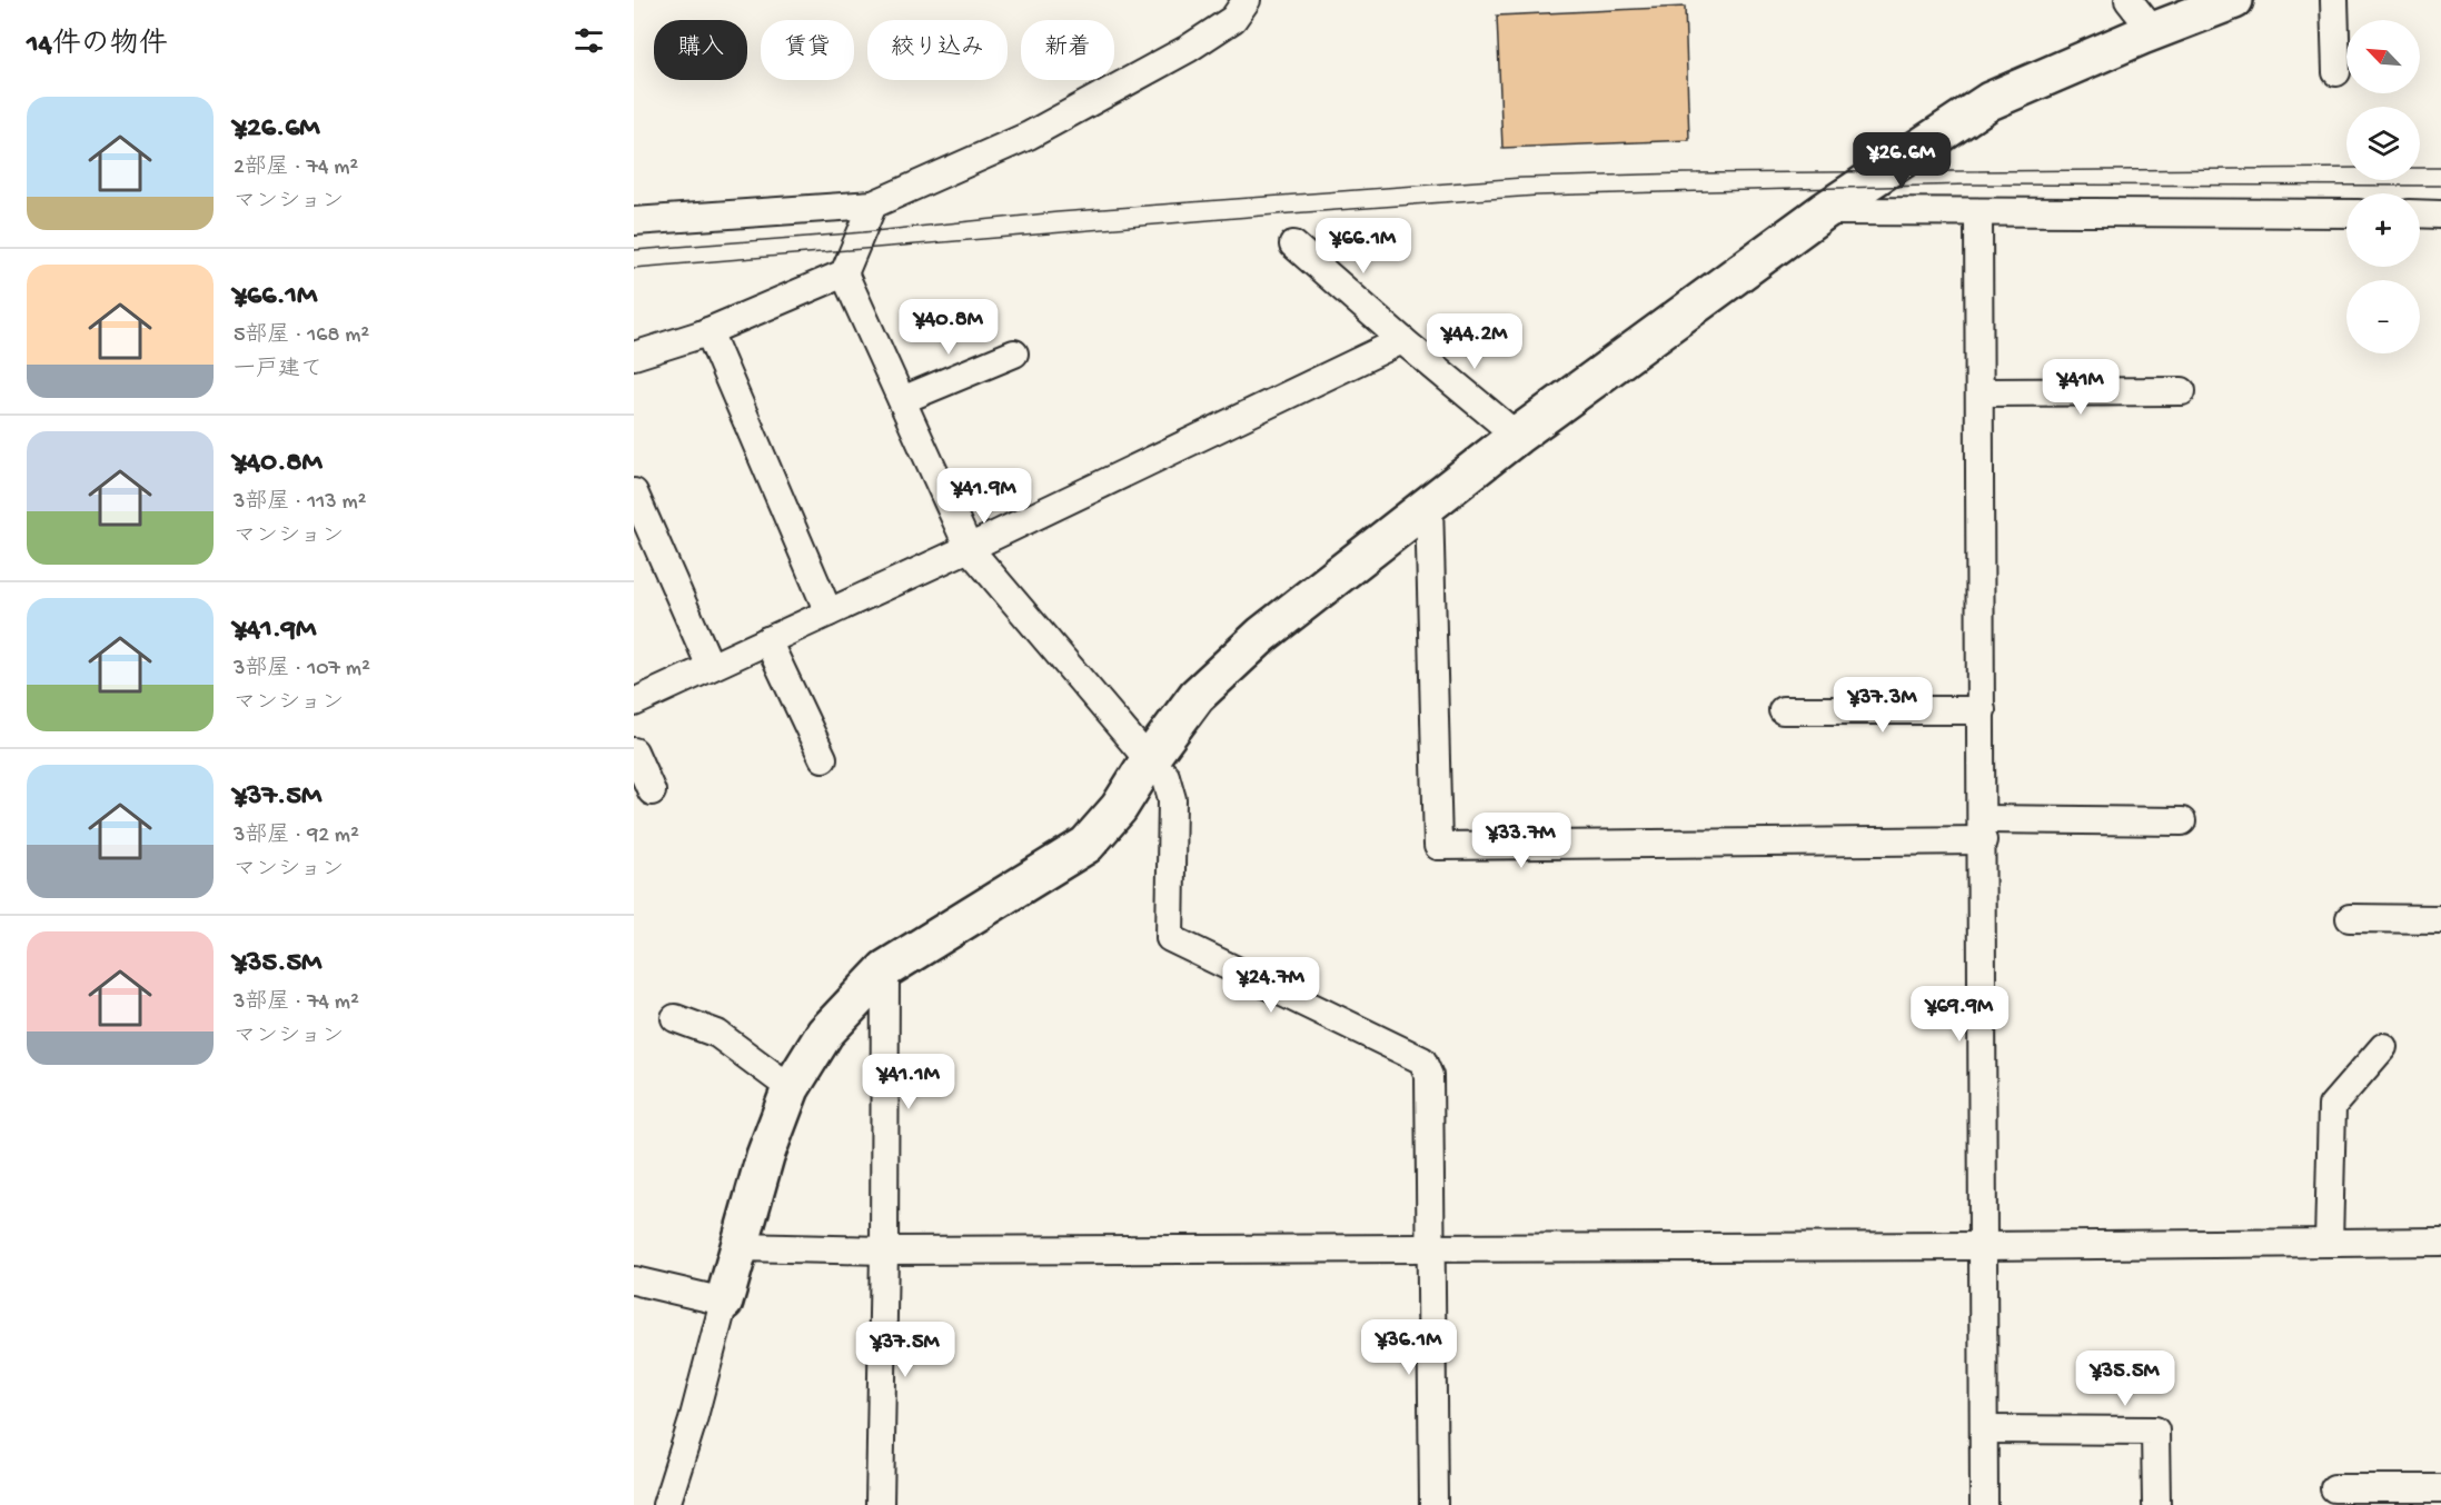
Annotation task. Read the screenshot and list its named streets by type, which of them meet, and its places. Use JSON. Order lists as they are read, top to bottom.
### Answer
{
  "north": "top left",
  "page": {
    "heading": "14件の物件",
    "map_buttons": ["+", "−"],
    "chip": [
      "購入",
      "賃貸",
      "絞り込み",
      "新着"
    ],
    "list": [
      {
        "name": "¥26.6M",
        "note": "2部屋 · 74 m² · マンション"
      },
      {
        "name": "¥66.1M",
        "note": "5部屋 · 168 m² · 一戸建て"
      },
      {
        "name": "¥40.8M",
        "note": "3部屋 · 113 m² · マンション"
      },
      {
        "name": "¥41.9M",
        "note": "3部屋 · 107 m² · マンション"
      },
      {
        "name": "¥37.5M",
        "note": "3部屋 · 92 m² · マンション"
      },
      {
        "name": "¥35.5M",
        "note": "3部屋 · 74 m² · マンション"
      }
    ],
    "price": [
      "¥26.6M",
      "¥66.1M",
      "¥40.8M",
      "¥44.2M",
      "¥41M",
      "¥41.9M",
      "¥37.3M",
      "¥33.7M",
      "¥24.7M",
      "¥69.9M",
      "¥41.1M",
      "¥36.1M",
      "¥37.5M",
      "¥35.5M"
    ]
  }
}
